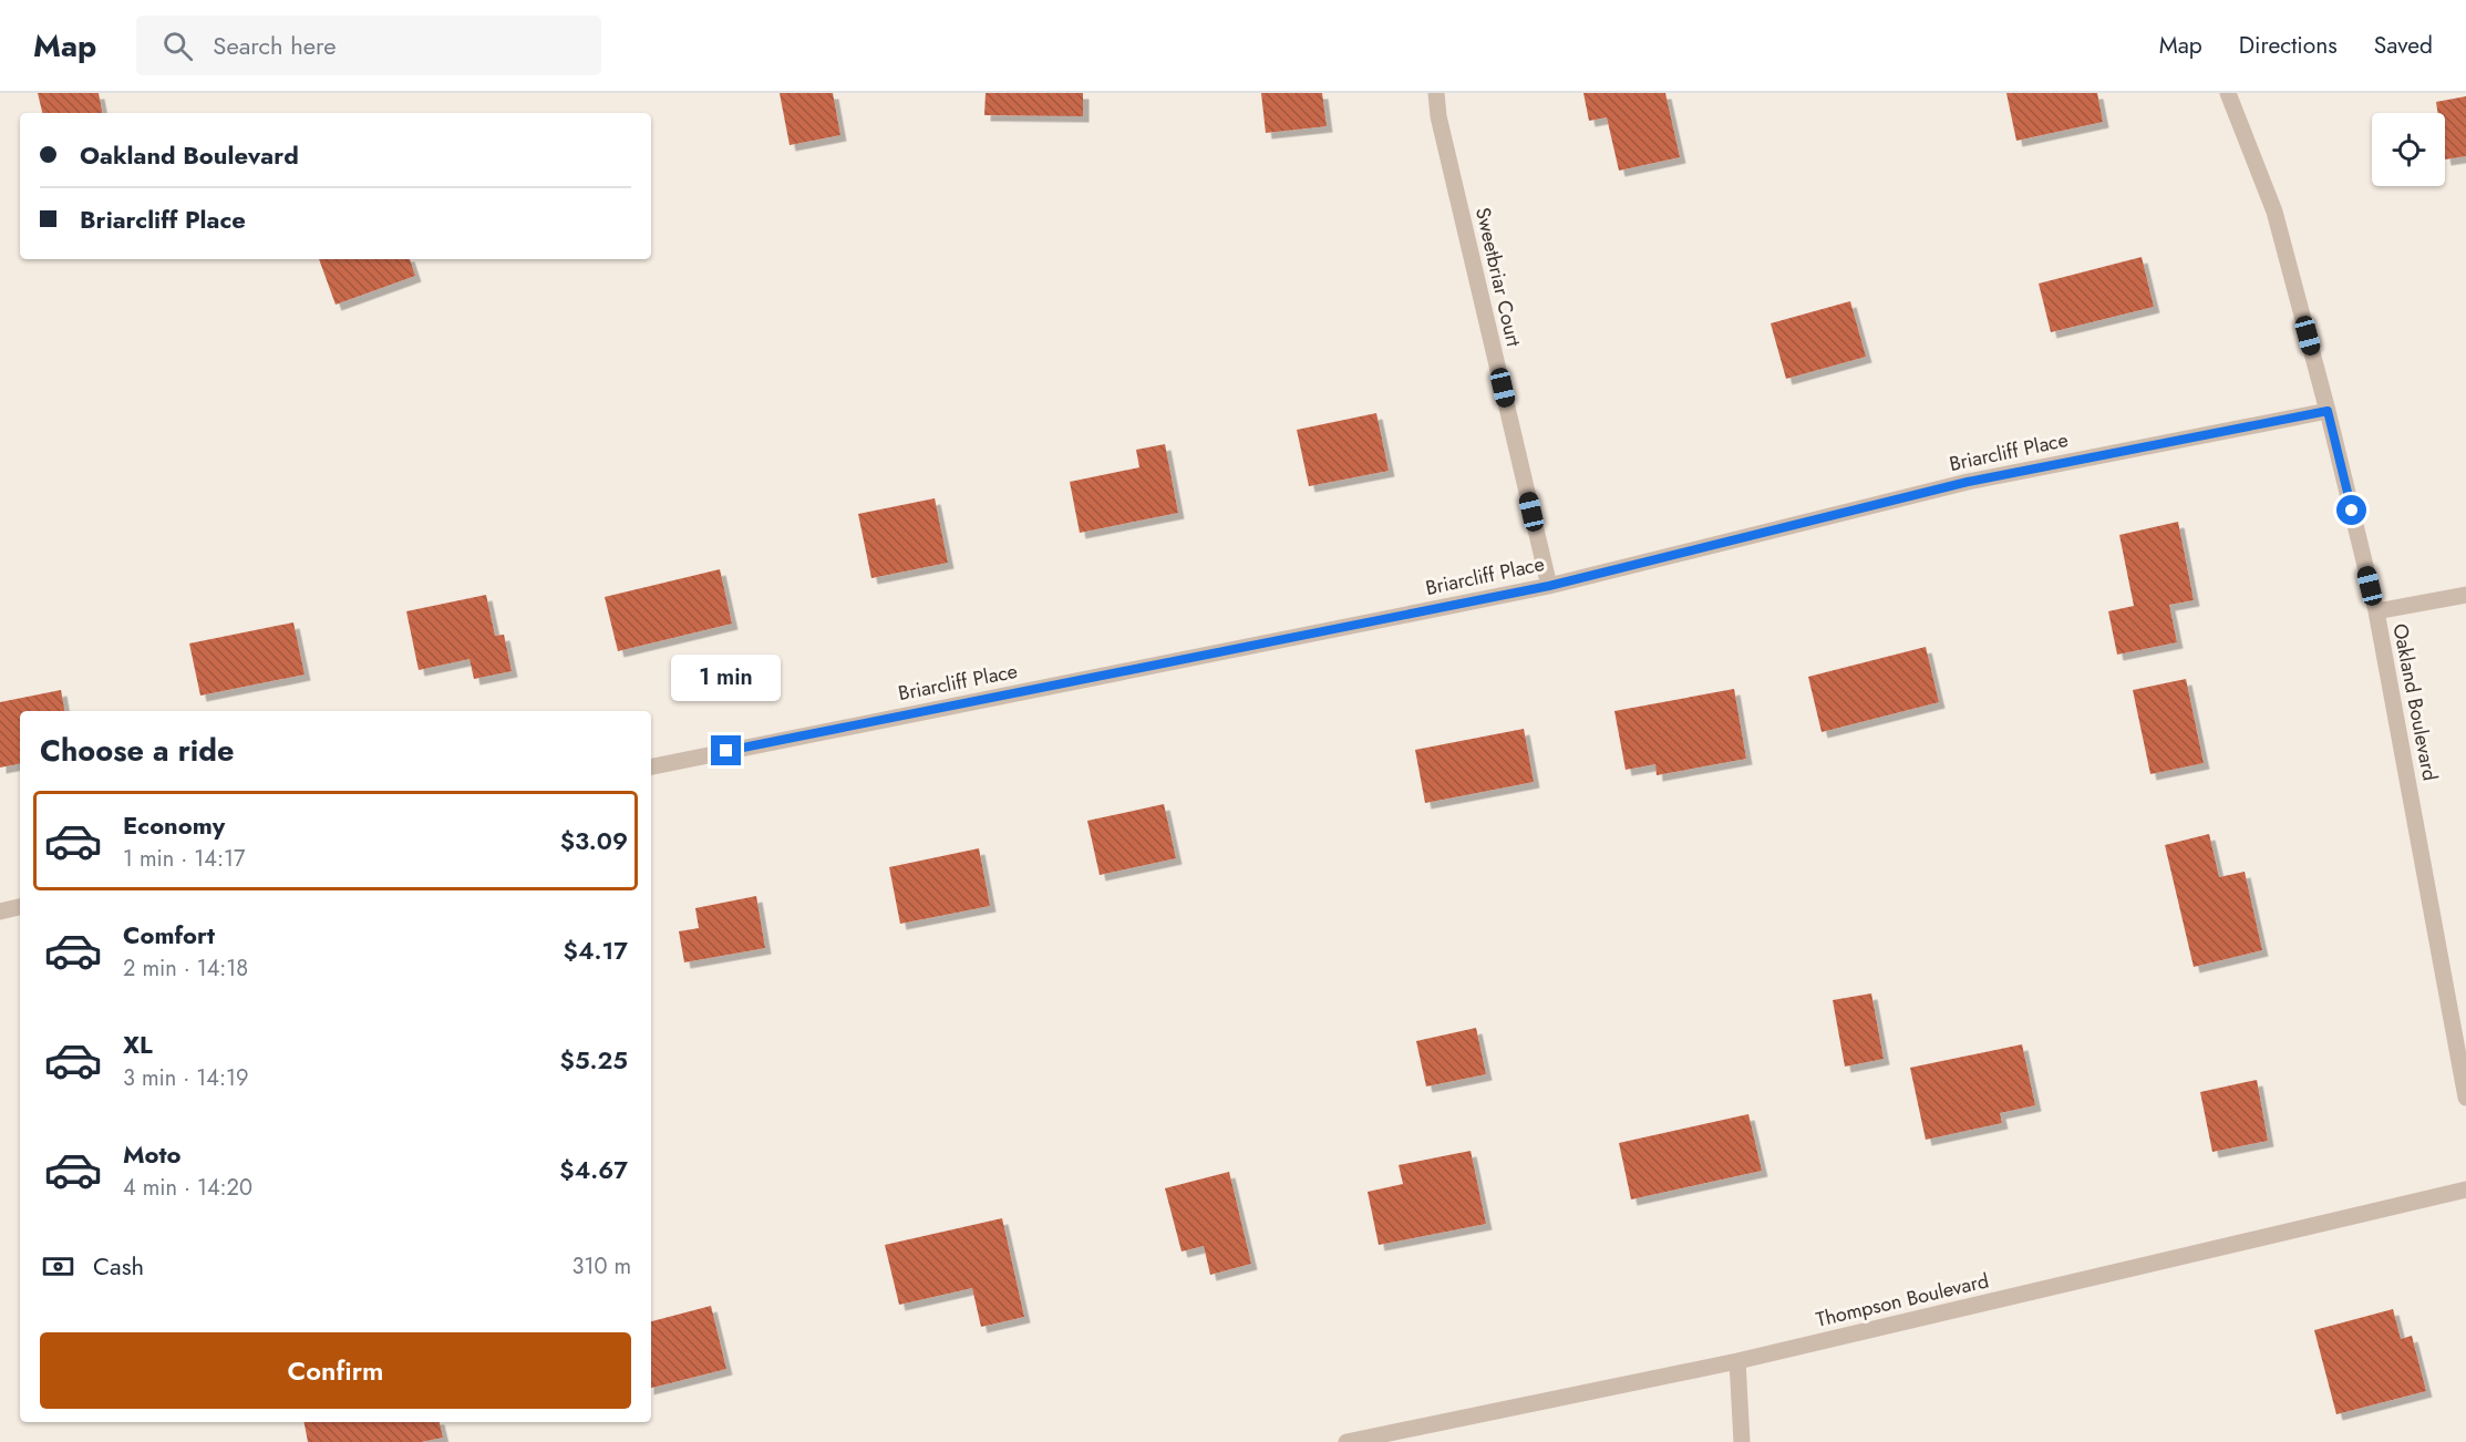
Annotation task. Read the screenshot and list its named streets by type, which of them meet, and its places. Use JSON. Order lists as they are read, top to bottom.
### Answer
{
  "streets": {
    "street": [
      "Sweetbriar Court",
      "Briarcliff Place",
      "Oakland Boulevard",
      "Thompson Boulevard"
    ]
  },
  "crossings": [
    ["Sweetbriar Court", "Briarcliff Place"],
    ["Briarcliff Place", "Oakland Boulevard"]
  ],
  "page": {
    "header": "Map",
    "search": "Search here",
    "nav": ["Map", "Directions", "Saved"],
    "banner": ["Oakland Boulevard", "Briarcliff Place"],
    "bubble": "1 min",
    "heading": "Choose a ride",
    "list": [
      {
        "name": "Economy",
        "note": "1 min · 14:17",
        "value": "$3.09"
      },
      {
        "name": "Comfort",
        "note": "2 min · 14:18",
        "value": "$4.17"
      },
      {
        "name": "XL",
        "note": "3 min · 14:19",
        "value": "$5.25"
      },
      {
        "name": "Moto",
        "note": "4 min · 14:20",
        "value": "$4.67"
      }
    ],
    "pay": ["Cash", "310 m"],
    "buttons": "Confirm"
  }
}
